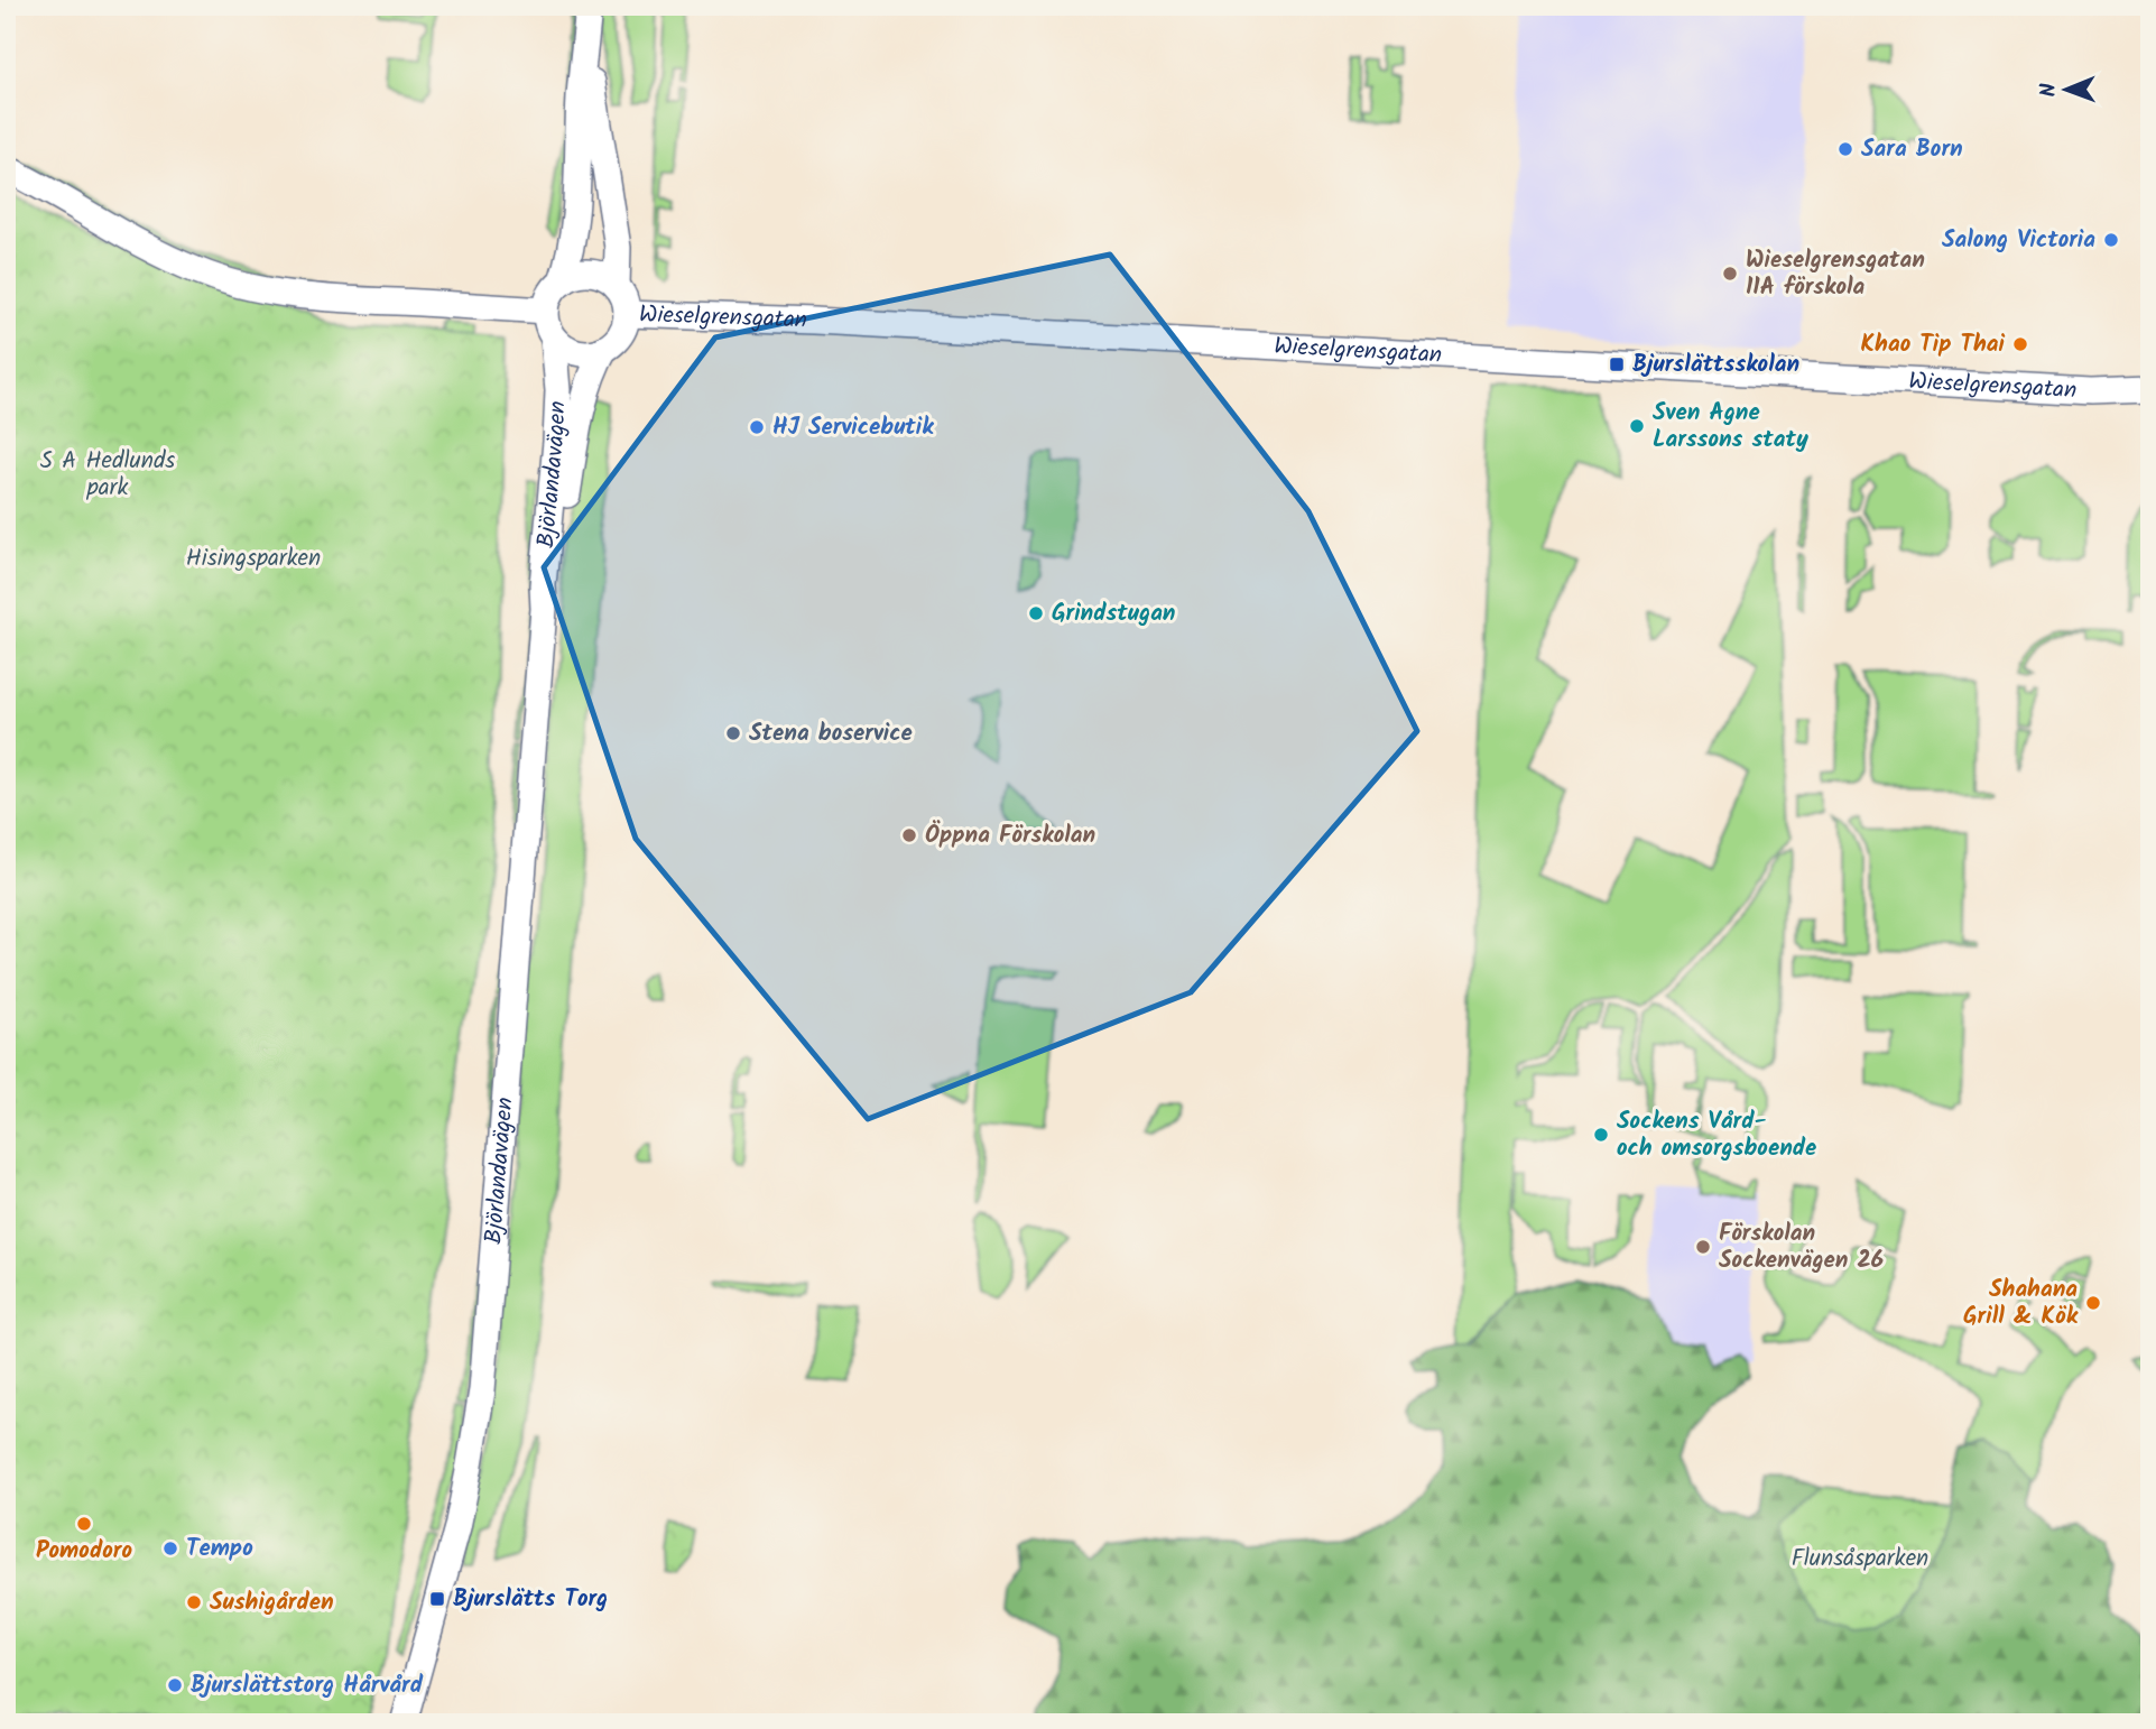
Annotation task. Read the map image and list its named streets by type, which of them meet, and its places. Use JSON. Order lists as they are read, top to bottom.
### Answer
{
  "streets": {
    "street": ["Wieselgrensgatan", "Björlandavägen"]
  },
  "crossings": [
    ["Wieselgrensgatan", "Björlandavägen"]
  ],
  "parks": ["S A Hedlunds park", "Hisingsparken", "Flunsåsparken"],
  "places": {
    "other": [
      "Sara Born",
      "Salong Victoria",
      "Wieselgrensgatan 11A förskola",
      "Khao Tip Thai",
      "Sven Agne Larssons staty",
      "HJ Servicebutik",
      "Grindstugan",
      "Stena boservice",
      "Öppna Förskolan",
      "Sockens Vård- och omsorgsboende",
      "Förskolan Sockenvägen 26",
      "Shahana Grill & Kök",
      "Pomodoro",
      "Tempo",
      "Sushigården",
      "Bjurslättstorg Hårvård"
    ],
    "transit": ["Bjurslättsskolan", "Bjurslätts Torg"]
  },
  "north": "left"
}
